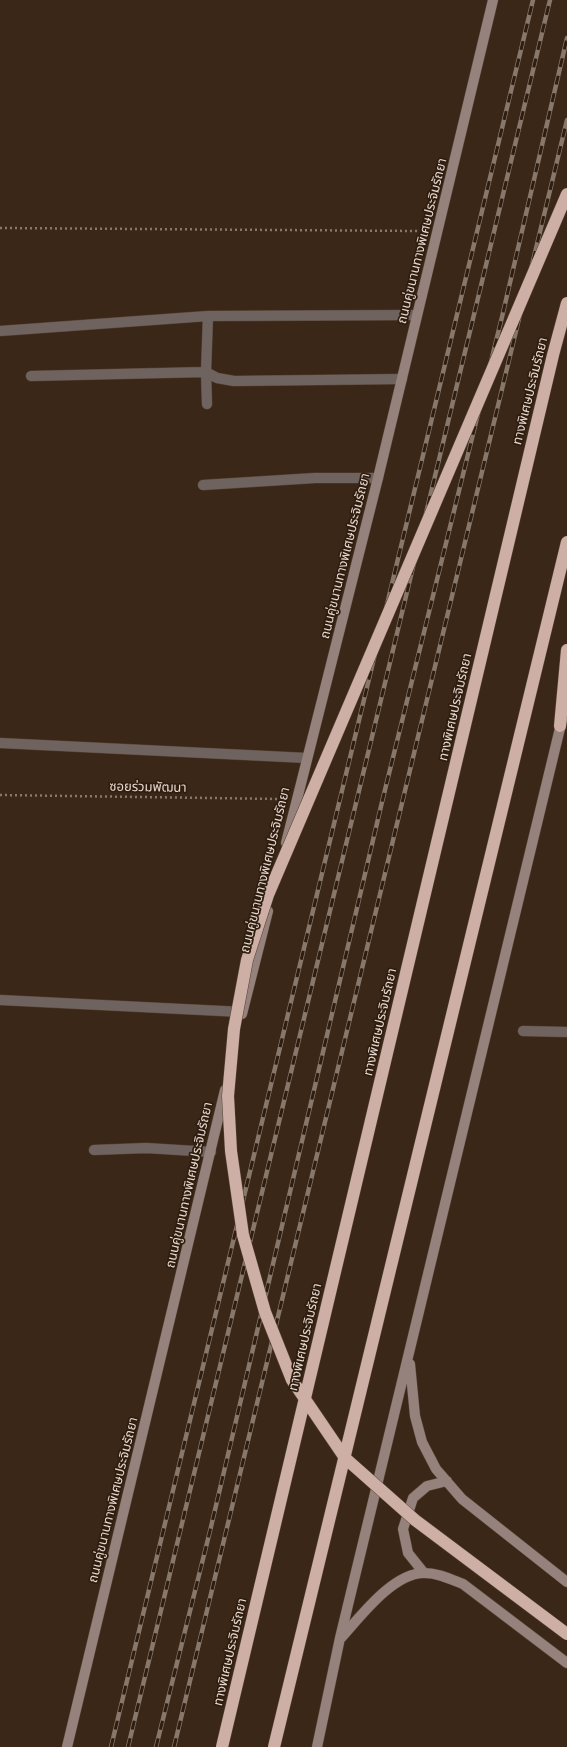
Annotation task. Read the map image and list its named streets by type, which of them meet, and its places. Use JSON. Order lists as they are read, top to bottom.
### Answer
{
  "streets": {
    "highway": ["ทางพิเศษประจิมรัถยา"],
    "main road": ["ถนนคู่ขนานทางพิเศษประจิมรัถยา"],
    "path": ["ซอยร่วมพัฒนา"]
  },
  "crossings": [
    ["ถนนคู่ขนานทางพิเศษประจิมรัถยา", "ซอยร่วมพัฒนา"]
  ]
}
